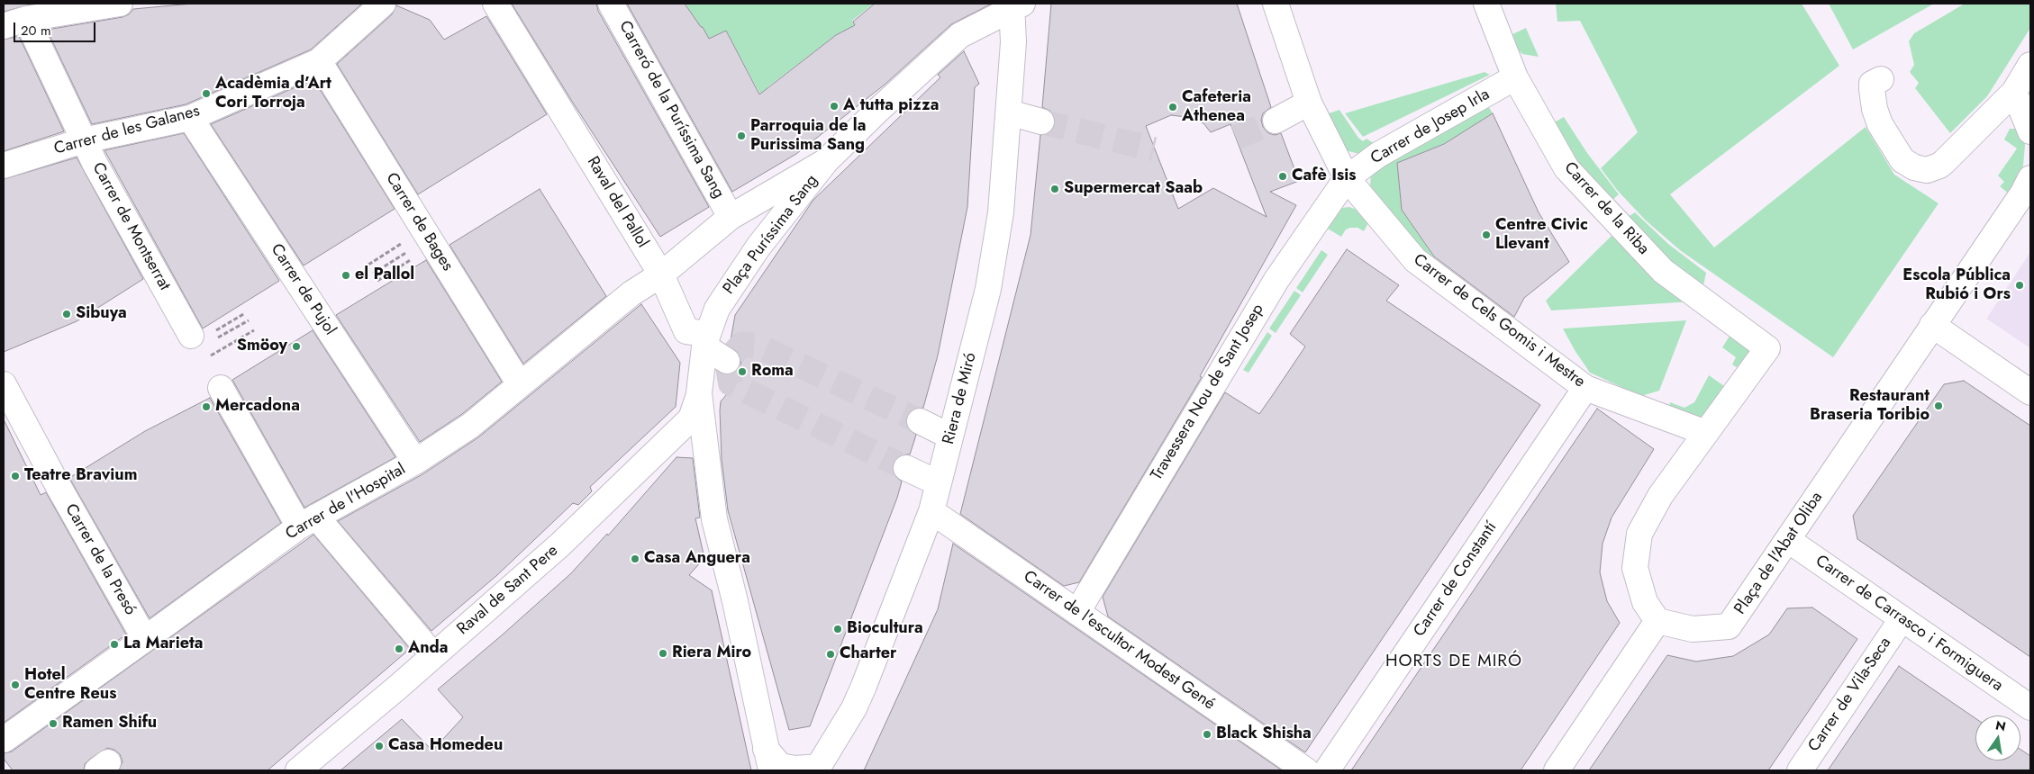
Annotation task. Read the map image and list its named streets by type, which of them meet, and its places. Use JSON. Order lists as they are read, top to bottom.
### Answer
{
  "streets": {
    "street": [
      "Carreró de la Puríssima Sang",
      "Carrer de Josep Irla",
      "Carrer de les Galanes",
      "Raval del Pallol",
      "Carrer de la Riba",
      "Carrer de Bages",
      "Carrer de Montserrat",
      "Plaça Puríssima Sang",
      "Carrer de Pujol",
      "Carrer de Cels Gomis i Mestre",
      "Travessera Nou de Sant Josep",
      "Riera de Miró",
      "Carrer de l'Hospital",
      "Plaça de l'Abat Oliba",
      "Carrer de la Presó",
      "Carrer de Constantí",
      "Raval de Sant Pere",
      "Carrer de Carrasco i Formiguera",
      "Carrer de l'escultor Modest Gené",
      "Carrer de Vila-Seca"
    ]
  },
  "crossings": [
    ["Carreró de la Puríssima Sang", "Carrer de l'Hospital"],
    ["Carrer de Josep Irla", "Carrer de la Riba"],
    ["Carrer de Josep Irla", "Carrer de Cels Gomis i Mestre"],
    ["Carrer de Josep Irla", "Travessera Nou de Sant Josep"],
    ["Carrer de les Galanes", "Carrer de Bages"],
    ["Carrer de les Galanes", "Carrer de Montserrat"],
    ["Carrer de les Galanes", "Carrer de Pujol"],
    ["Raval del Pallol", "Plaça Puríssima Sang"],
    ["Raval del Pallol", "Carrer de l'Hospital"],
    ["Carrer de la Riba", "Carrer de Cels Gomis i Mestre"],
    ["Carrer de Bages", "Carrer de l'Hospital"],
    ["Plaça Puríssima Sang", "Riera de Miró"],
    ["Plaça Puríssima Sang", "Carrer de l'Hospital"],
    ["Carrer de Pujol", "Carrer de l'Hospital"],
    ["Carrer de Cels Gomis i Mestre", "Travessera Nou de Sant Josep"],
    ["Carrer de Cels Gomis i Mestre", "Carrer de Constantí"],
    ["Travessera Nou de Sant Josep", "Carrer de l'escultor Modest Gené"],
    ["Riera de Miró", "Carrer de l'escultor Modest Gené"],
    ["Carrer de l'Hospital", "Carrer de la Presó"],
    ["Plaça de l'Abat Oliba", "Carrer de Carrasco i Formiguera"],
    ["Carrer de Carrasco i Formiguera", "Carrer de Vila-Seca"]
  ],
  "districts": ["HORTS DE MIRÓ"],
  "places": [
    "Acadèmia d’Art Cori Torroja",
    "A tutta pizza",
    "Cafeteria Athenea",
    "Parroquia de la Purissima Sang",
    "Cafè Isis",
    "Supermercat Saab",
    "Centre Civic Llevant",
    "el Pallol",
    "Escola Pública Rubió i Ors",
    "Sibuya",
    "Smöoy",
    "Roma",
    "Restaurant Braseria Toribio",
    "Mercadona",
    "Teatre Bravium",
    "Casa Anguera",
    "Biocultura",
    "La Marieta",
    "Anda",
    "Riera Miro",
    "Charter",
    "Hotel Centre Reus",
    "Ramen Shifu",
    "Black Shisha",
    "Casa Homedeu"
  ],
  "scale_bar": "20 m",
  "north": "top"
}
